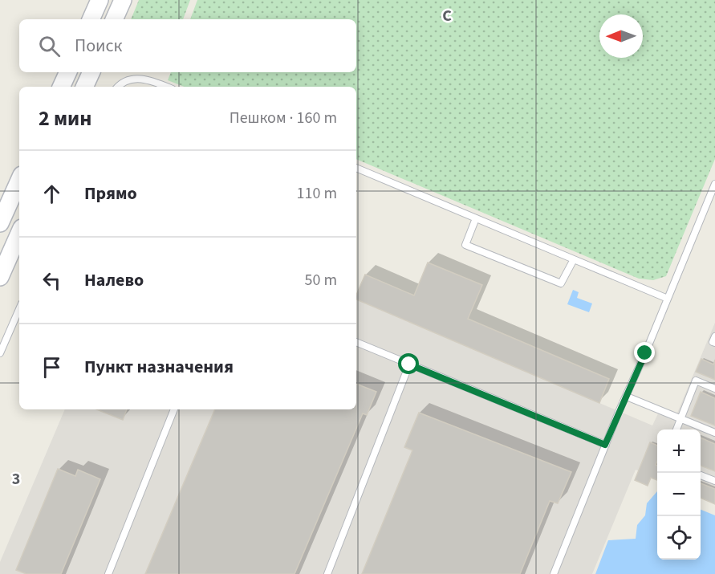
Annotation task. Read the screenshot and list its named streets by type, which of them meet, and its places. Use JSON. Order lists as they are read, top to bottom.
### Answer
{
  "north": "left",
  "page": {
    "search": "Поиск",
    "heading": ["2 мин", "Пешком · 160 m"],
    "list": [
      ["Прямо", "110 m"],
      ["Налево", "50 m"],
      "Пункт назначения"
    ],
    "map_buttons": ["+", "−"]
  },
  "grid": {
    "columns": ["C"],
    "rows": ["3"]
  }
}
